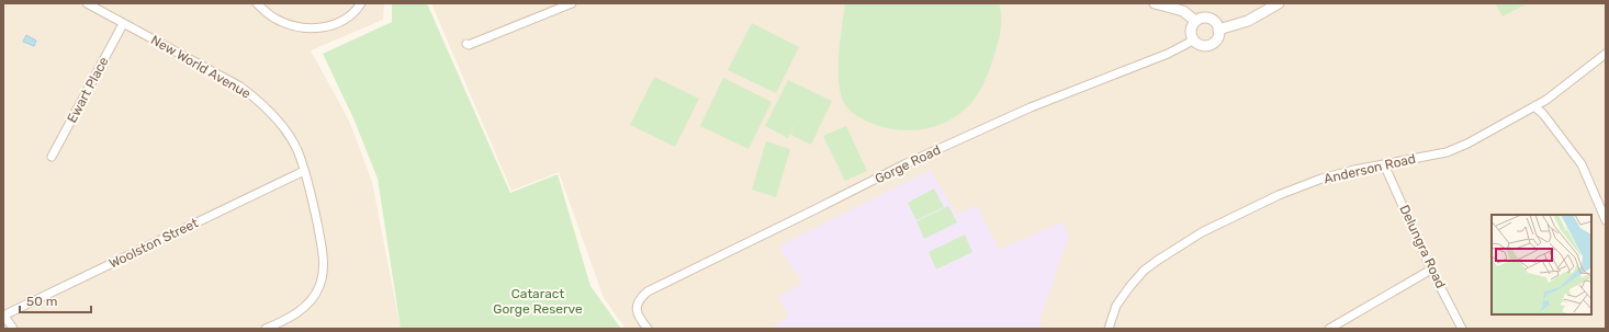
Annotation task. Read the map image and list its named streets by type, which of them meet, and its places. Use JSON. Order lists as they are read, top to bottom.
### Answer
{
  "streets": {
    "street": [
      "New World Avenue",
      "Ewart Place",
      "Gorge Road",
      "Anderson Road",
      "Woolston Street",
      "Delungra Road"
    ]
  },
  "crossings": [
    ["New World Avenue", "Ewart Place"],
    ["New World Avenue", "Woolston Street"],
    ["Anderson Road", "Delungra Road"]
  ],
  "parks": ["Cataract Gorge Reserve"],
  "scale_bar": "50 m"
}
